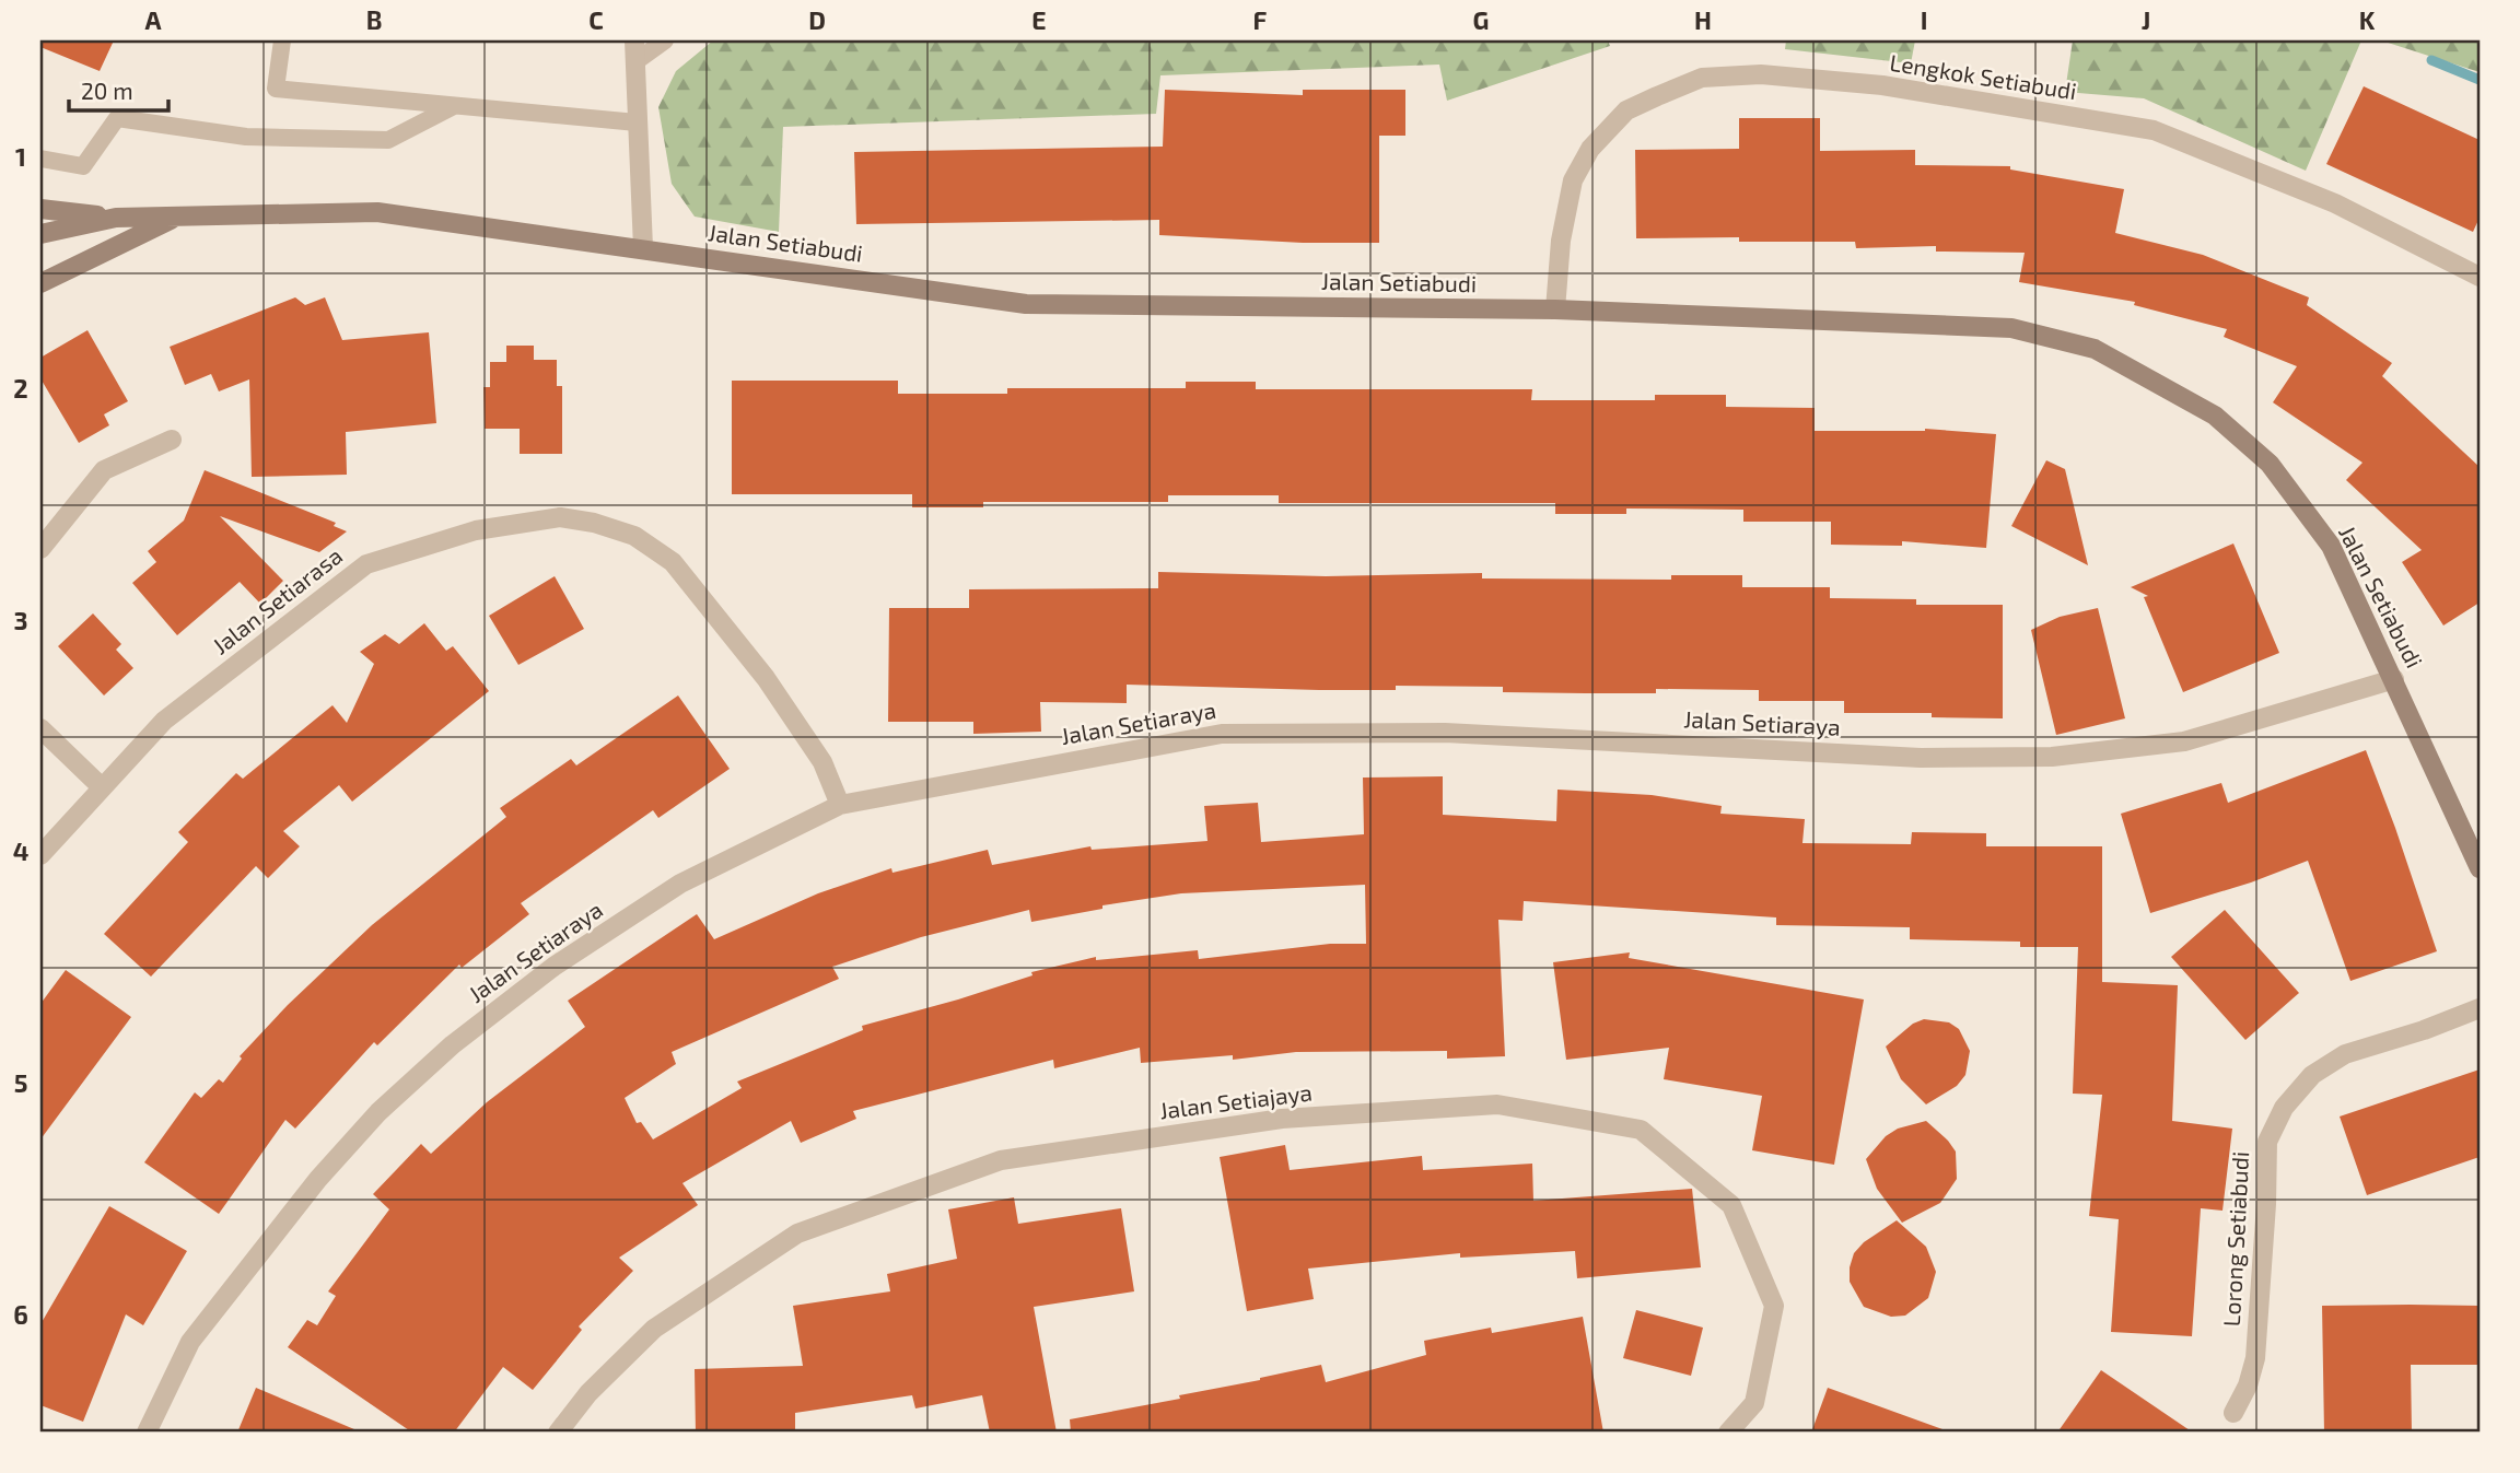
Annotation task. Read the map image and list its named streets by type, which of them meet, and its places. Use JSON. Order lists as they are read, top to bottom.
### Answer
{
  "streets": {
    "street": [
      "Lengkok Setiabudi",
      "Jalan Setiabudi",
      "Jalan Setiarasa",
      "Jalan Setiaraya",
      "Jalan Setiajaya",
      "Lorong Setiabudi"
    ]
  },
  "crossings": [
    ["Lengkok Setiabudi", "Jalan Setiabudi"],
    ["Jalan Setiabudi", "Jalan Setiaraya"],
    ["Jalan Setiarasa", "Jalan Setiaraya"]
  ],
  "scale_bar": "20 m",
  "grid": {
    "columns": [
      "A",
      "B",
      "C",
      "D",
      "E",
      "F",
      "G",
      "H",
      "I",
      "J",
      "K"
    ],
    "rows": [
      "1",
      "2",
      "3",
      "4",
      "5",
      "6"
    ]
  }
}
